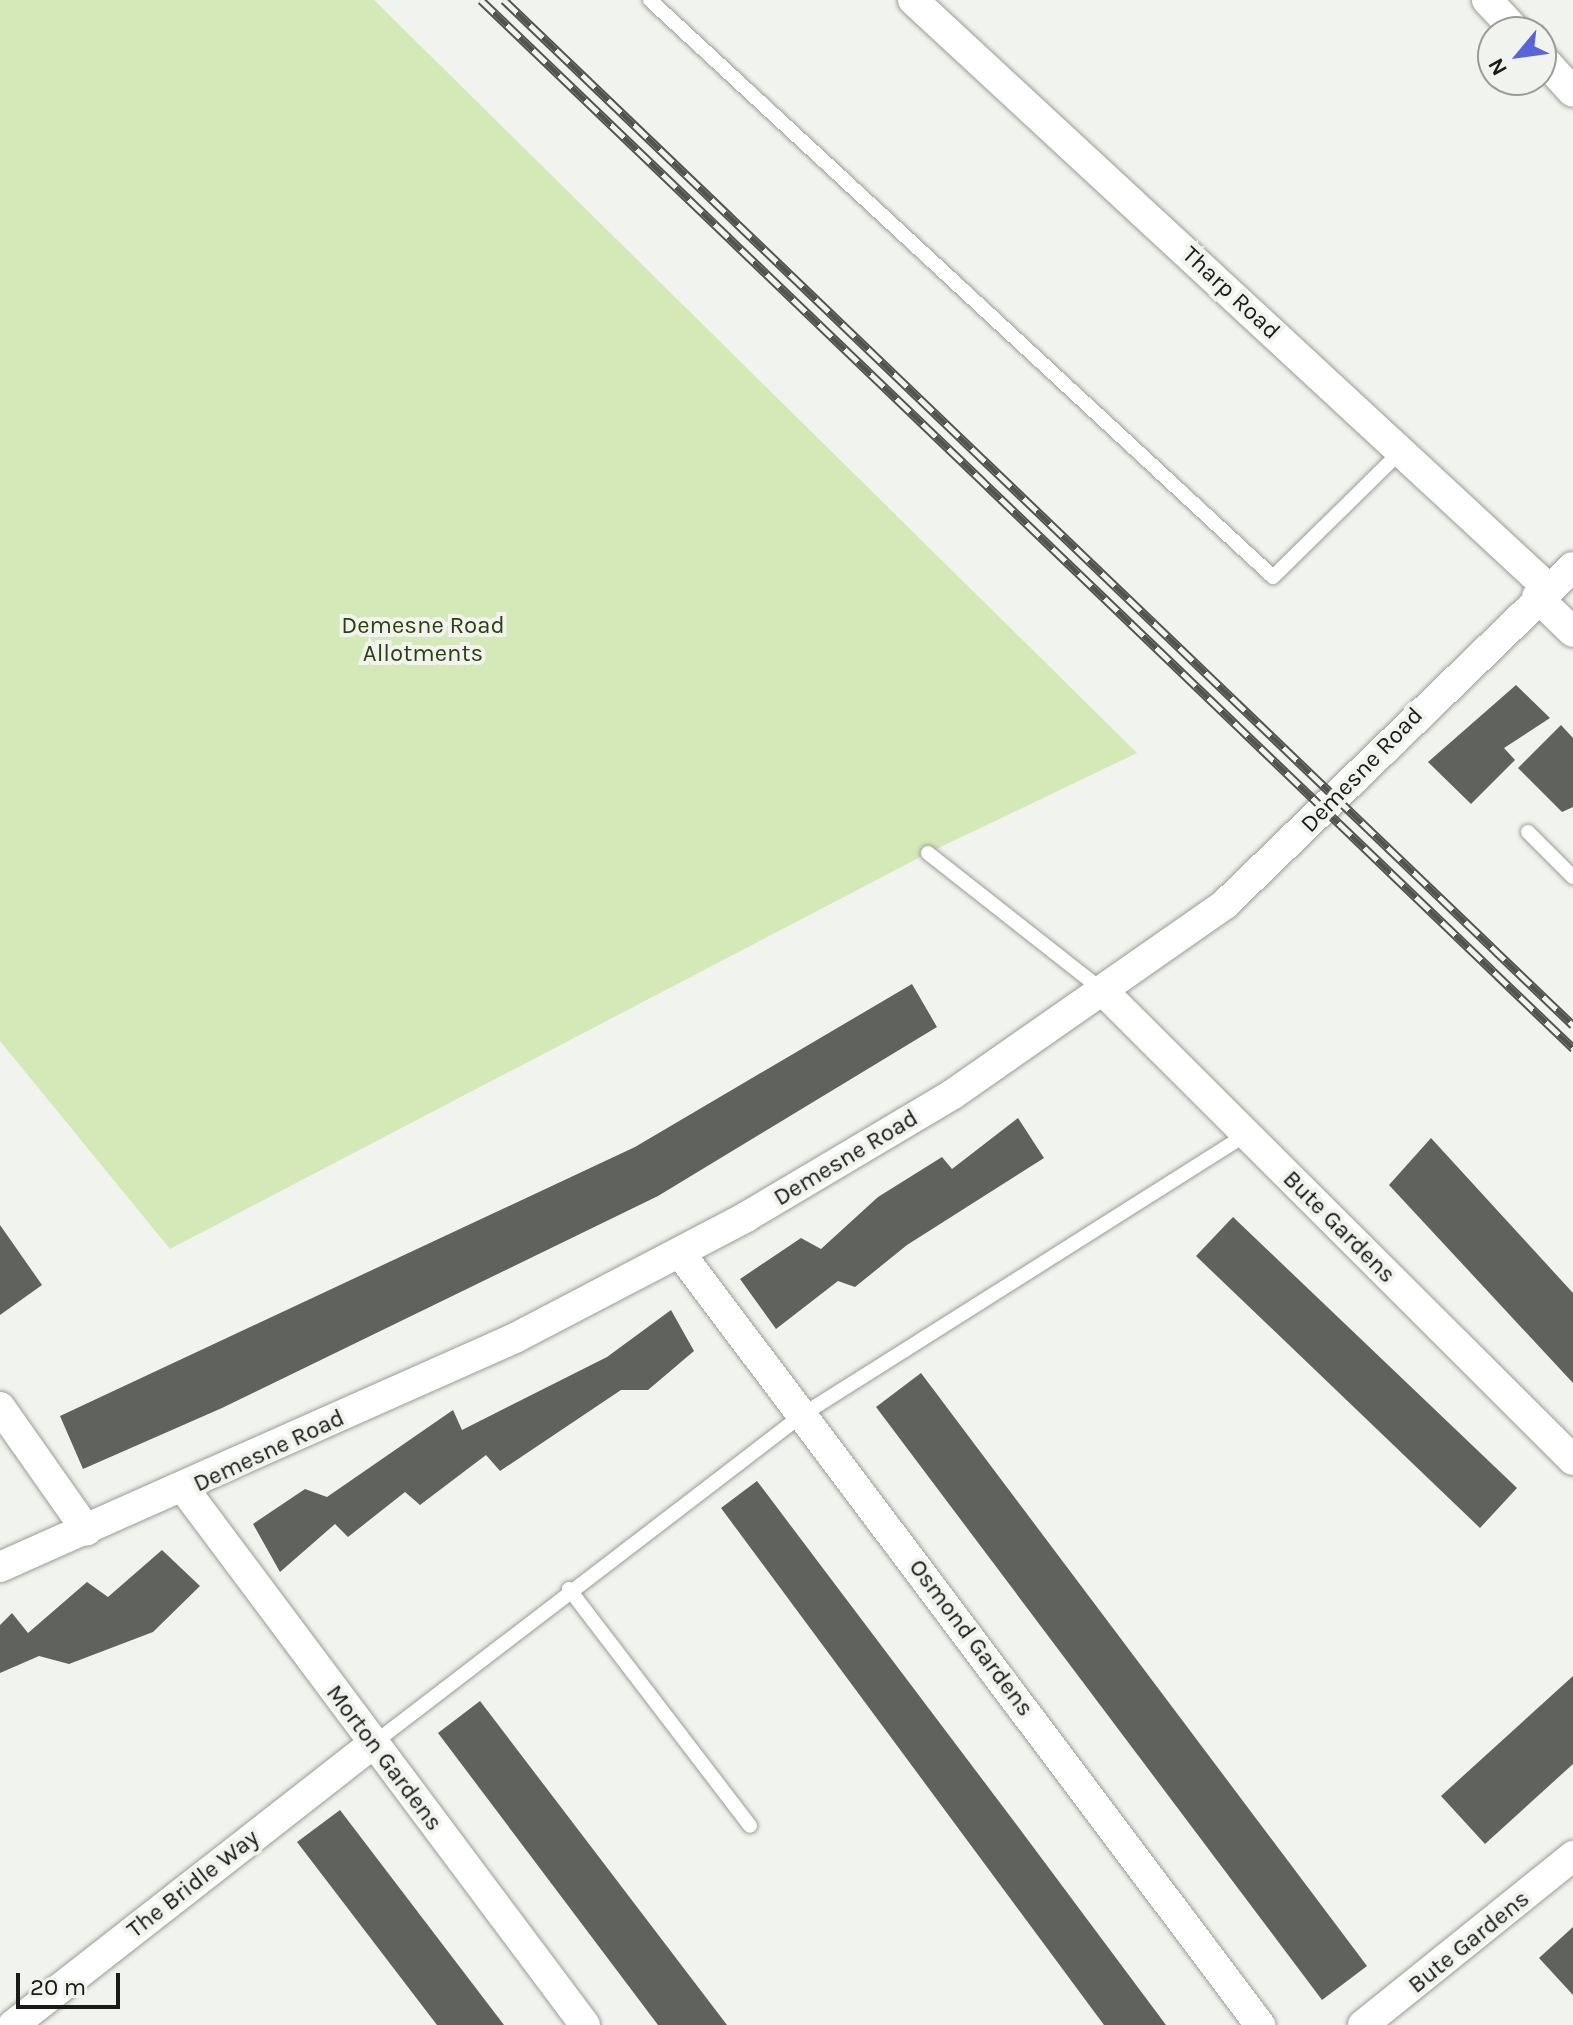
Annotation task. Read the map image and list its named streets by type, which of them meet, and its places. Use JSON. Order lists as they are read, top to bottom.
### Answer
{
  "streets": {
    "street": [
      "Tharp Road",
      "Demesne Road",
      "Bute Gardens",
      "Osmond Gardens",
      "Morton Gardens",
      "The Bridle Way"
    ]
  },
  "crossings": [
    ["Tharp Road", "Demesne Road"],
    ["Demesne Road", "Bute Gardens"],
    ["Demesne Road", "Osmond Gardens"],
    ["Demesne Road", "Morton Gardens"],
    ["Morton Gardens", "The Bridle Way"]
  ],
  "parks": ["Demesne Road Allotments"],
  "scale_bar": "20 m",
  "north": "bottom left"
}
